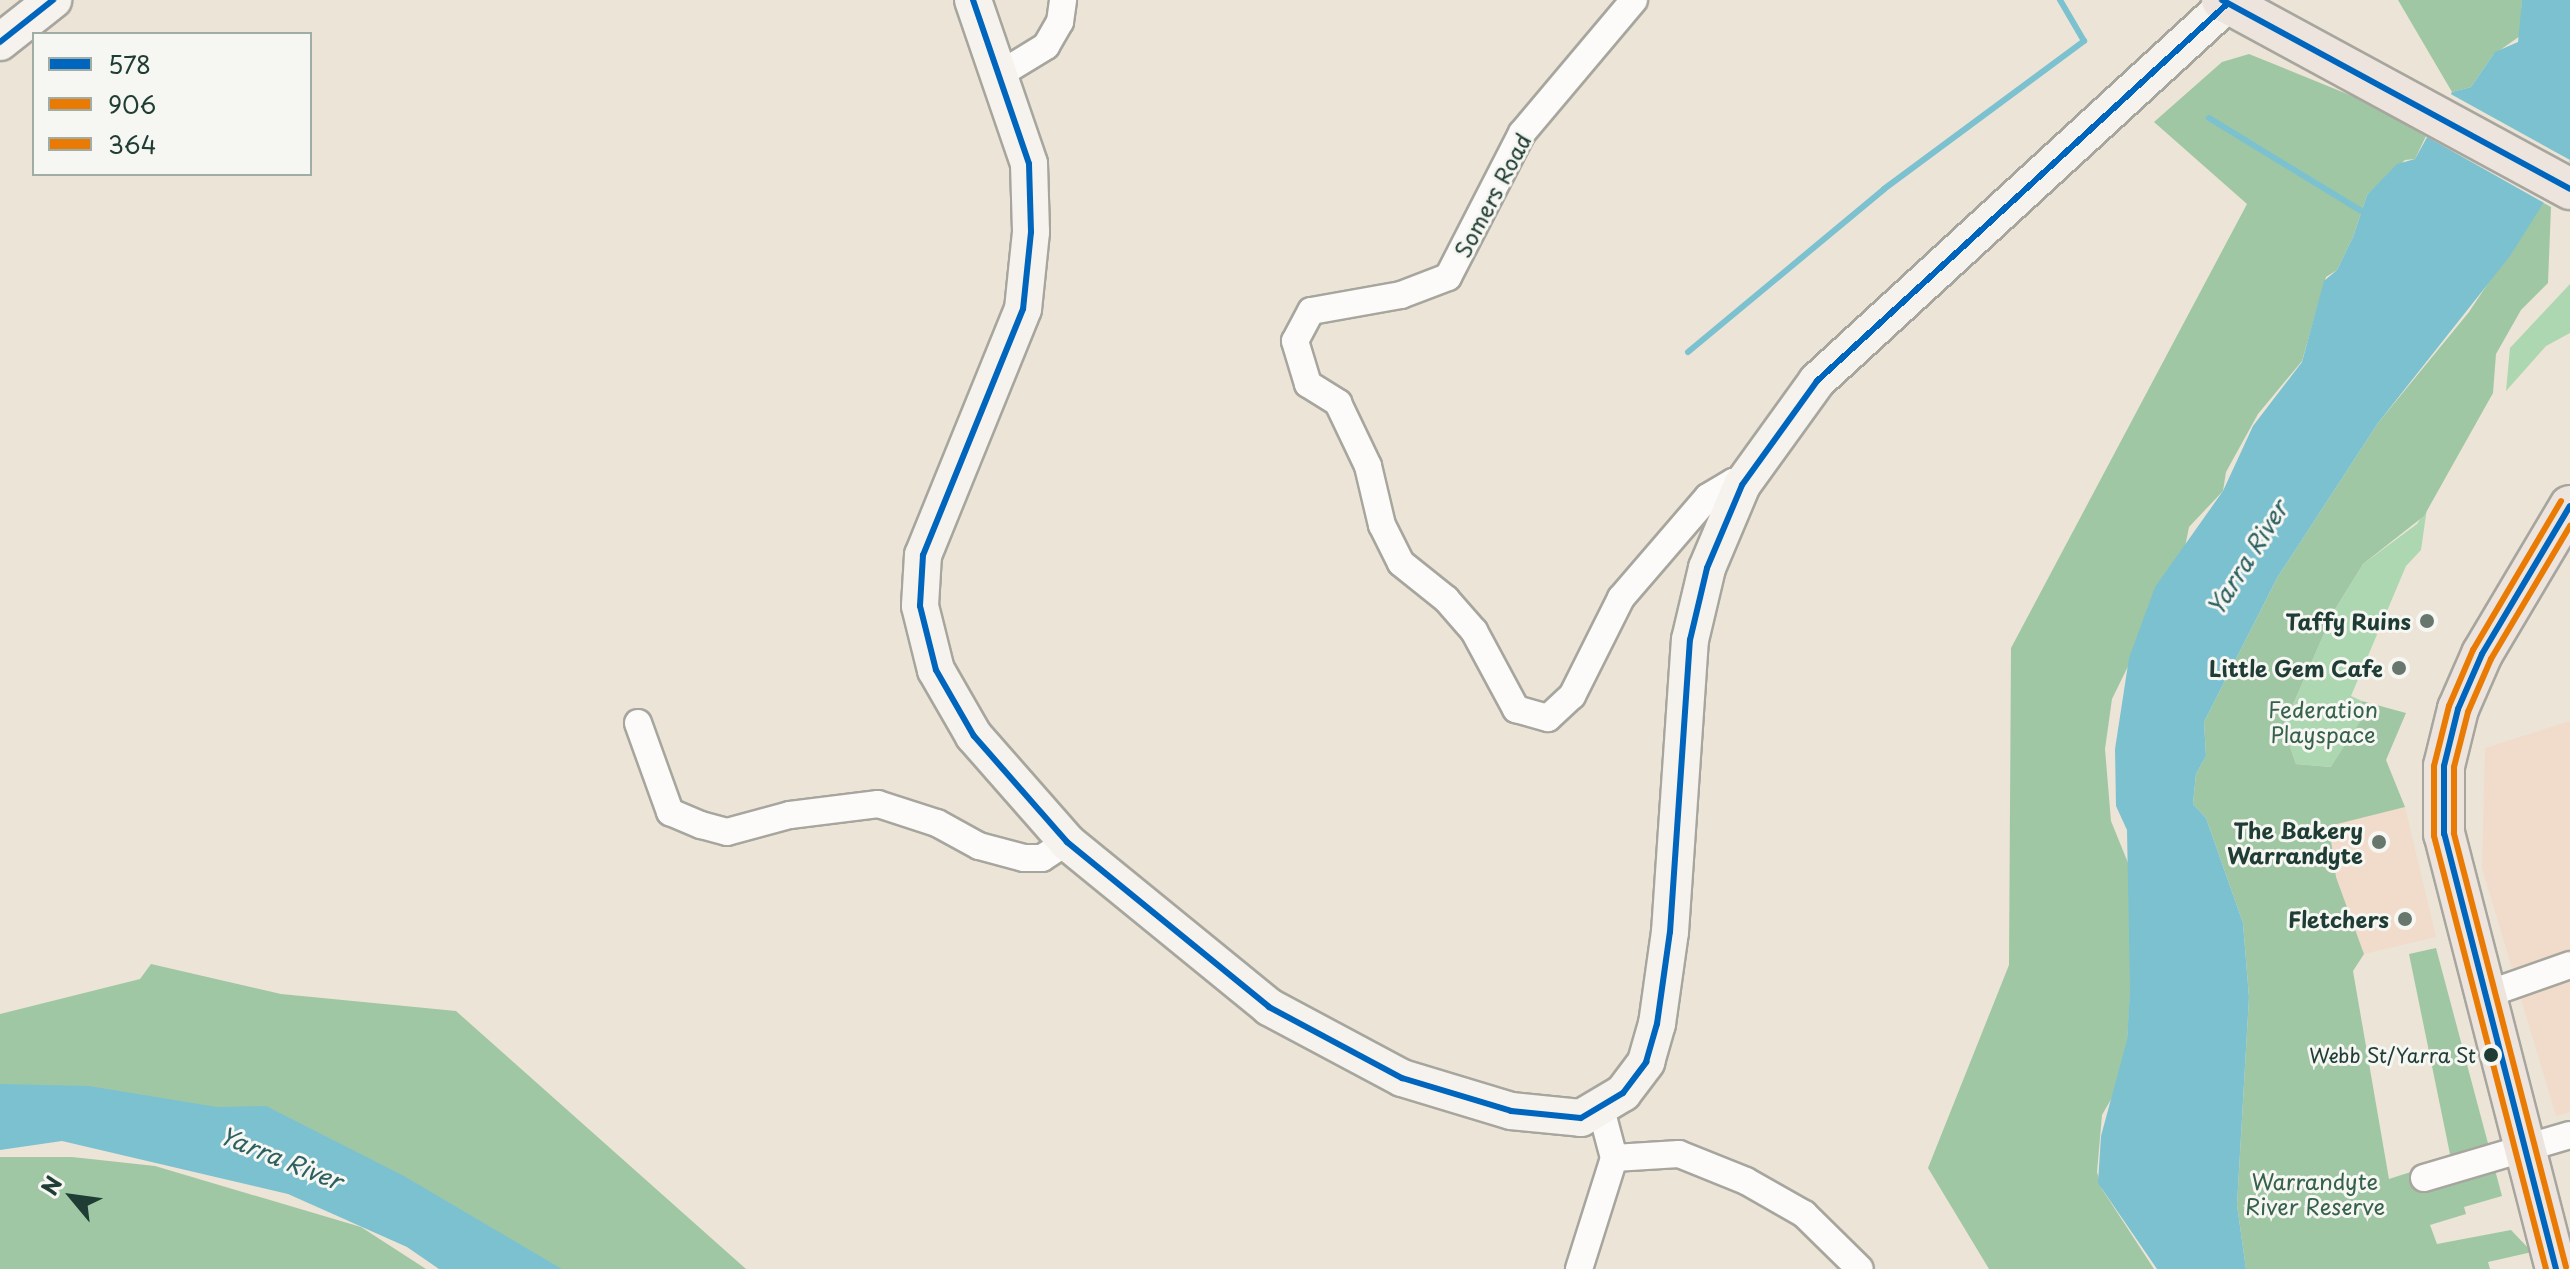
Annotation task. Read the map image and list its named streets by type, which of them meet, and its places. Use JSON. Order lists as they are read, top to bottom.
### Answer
{
  "streets": {
    "street": ["Somers Road"]
  },
  "water": ["Yarra River"],
  "parks": ["Federation Playspace", "Warrandyte River Reserve"],
  "places": [
    "Taffy Ruins",
    "Little Gem Cafe",
    "The Bakery Warrandyte",
    "Fletchers",
    "Webb St/Yarra St"
  ],
  "lines": ["transit line 578", "transit line 364", "transit line 906"],
  "legend": ["578", "906", "364"],
  "north": "top left"
}
